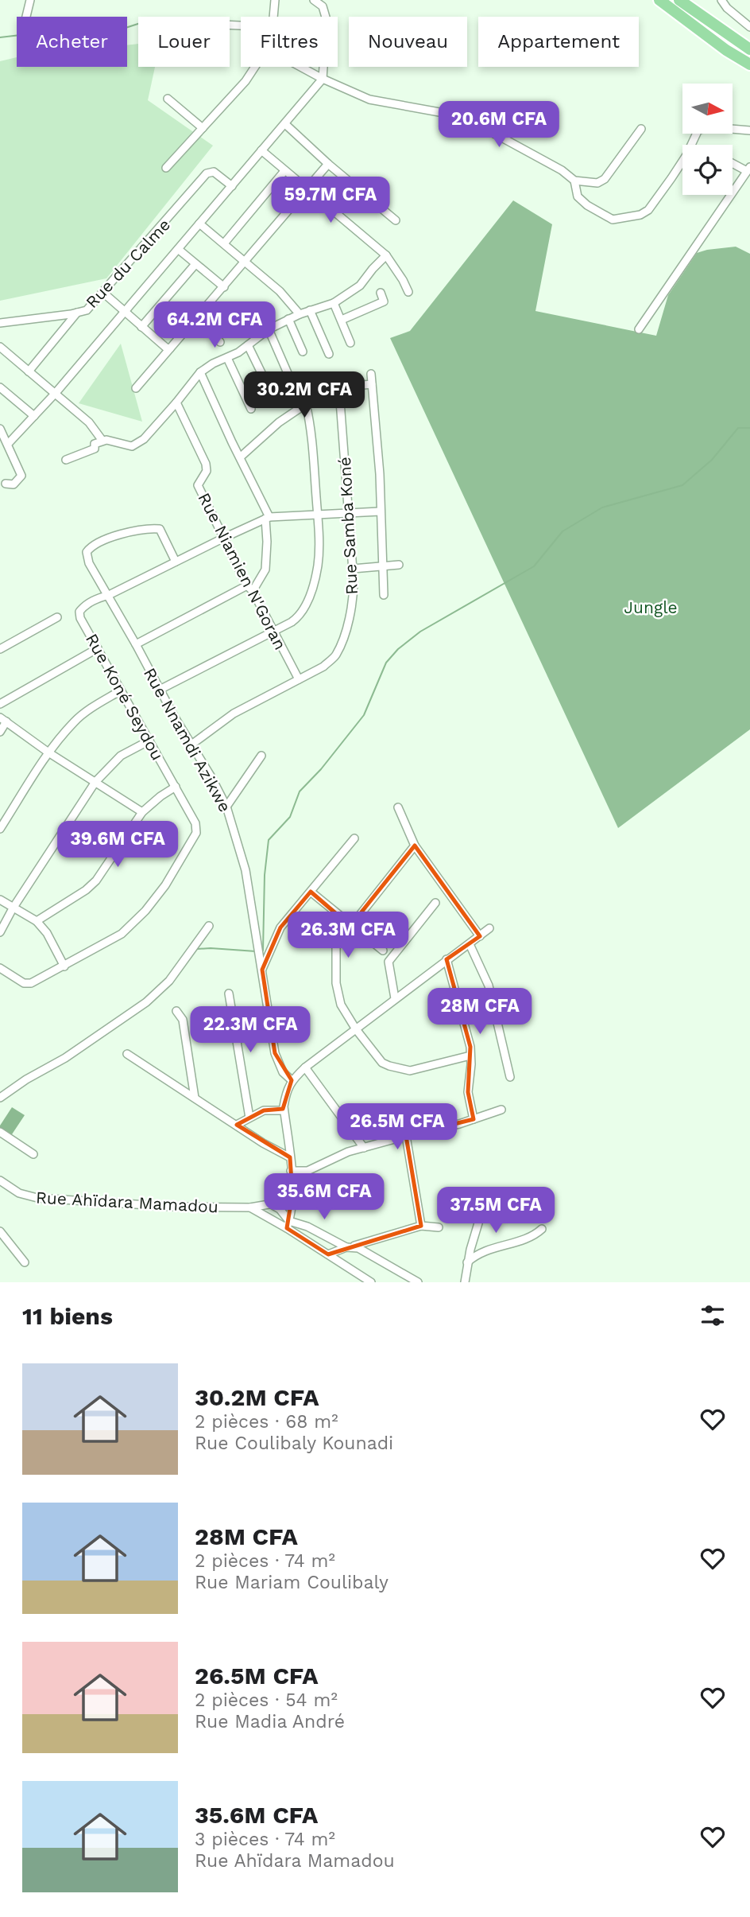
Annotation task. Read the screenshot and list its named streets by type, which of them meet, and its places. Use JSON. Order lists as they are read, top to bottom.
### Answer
{
  "streets": {
    "street": [
      "Rue du Calme",
      "Rue Samba Koné",
      "Rue Niamien N'Goran",
      "Rue Koné Seydou",
      "Rue Nnamdi Azikwe",
      "Rue Ahïdara Mamadou"
    ]
  },
  "crossings": [
    ["Rue Samba Koné", "Rue Niamien N'Goran"],
    ["Rue Samba Koné", "Rue Koné Seydou"],
    ["Rue Samba Koné", "Rue Nnamdi Azikwe"],
    ["Rue Niamien N'Goran", "Rue Koné Seydou"],
    ["Rue Koné Seydou", "Rue Nnamdi Azikwe"]
  ],
  "parks": ["Jungle"],
  "north": "right",
  "page": {
    "chip": [
      "Acheter",
      "Louer",
      "Filtres",
      "Nouveau",
      "Appartement"
    ],
    "price": [
      "20.6M CFA",
      "59.7M CFA",
      "64.2M CFA",
      "30.2M CFA",
      "39.6M CFA",
      "26.3M CFA",
      "28M CFA",
      "22.3M CFA",
      "26.5M CFA",
      "35.6M CFA",
      "37.5M CFA"
    ],
    "heading": "11 biens",
    "list": [
      {
        "name": "30.2M CFA",
        "note": "2 pièces · 68 m² · Rue Coulibaly Kounadi"
      },
      {
        "name": "28M CFA",
        "note": "2 pièces · 74 m² · Rue Mariam Coulibaly"
      },
      {
        "name": "26.5M CFA",
        "note": "2 pièces · 54 m² · Rue Madia André"
      },
      {
        "name": "35.6M CFA",
        "note": "3 pièces · 74 m² · Rue Ahïdara Mamadou"
      }
    ]
  }
}
